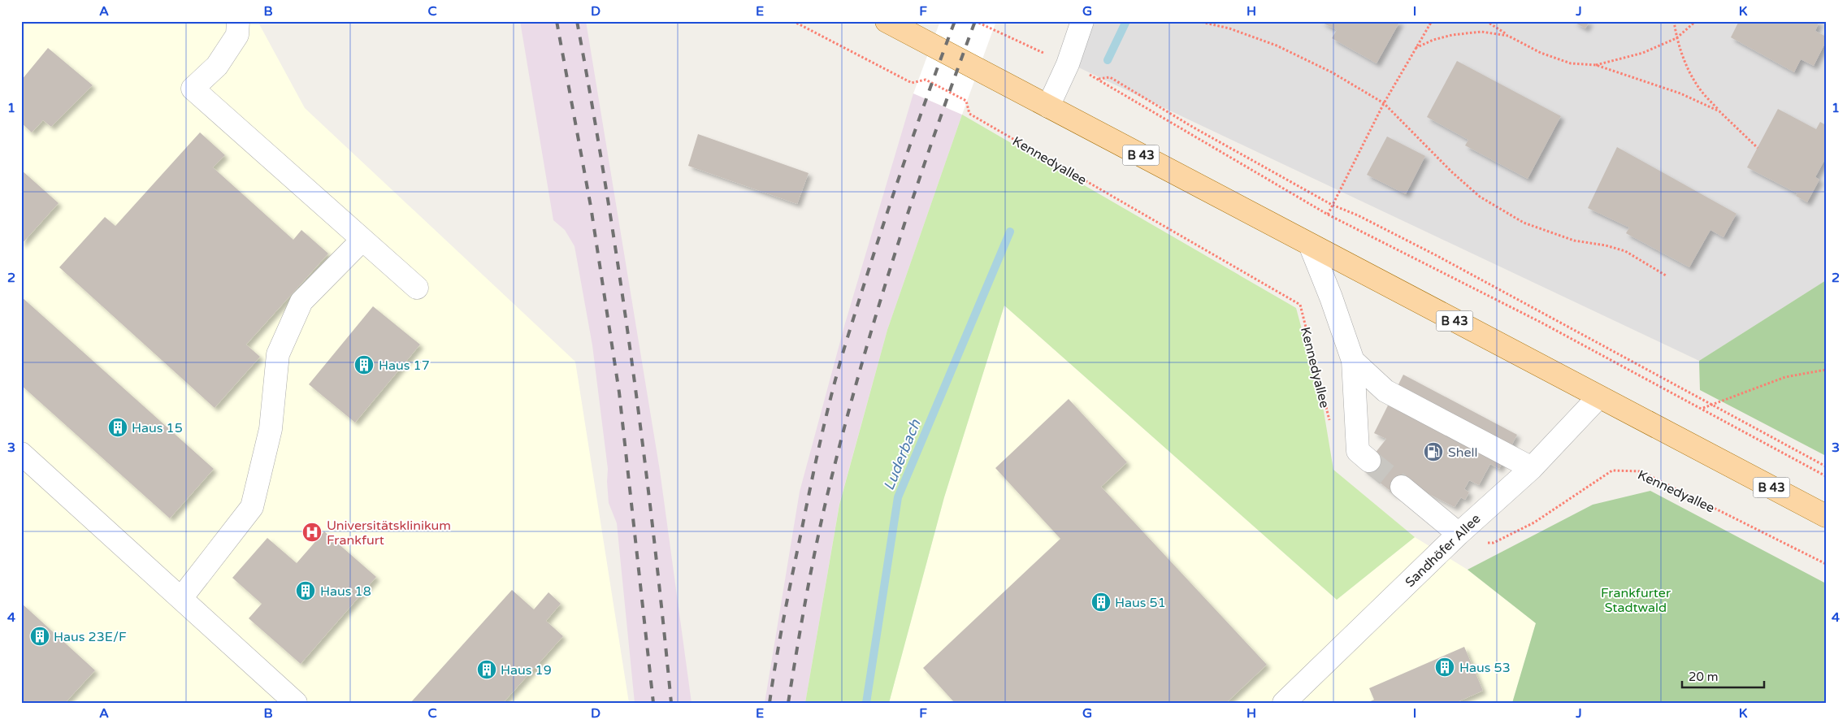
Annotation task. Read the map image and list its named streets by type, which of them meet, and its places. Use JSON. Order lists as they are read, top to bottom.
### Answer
{
  "streets": {
    "main road": ["B 43"],
    "street": ["Sandhöfer Allee"],
    "path": ["Kennedyallee"]
  },
  "crossings": [
    ["B 43", "Sandhöfer Allee"],
    ["Kennedyallee", "Sandhöfer Allee"]
  ],
  "water": ["Luderbach"],
  "parks": ["Frankfurter Stadtwald"],
  "places": {
    "building": [
      "Haus 17",
      "Haus 15",
      "Haus 18",
      "Haus 51",
      "Haus 23E/F",
      "Haus 53",
      "Haus 19"
    ],
    "fuel station": ["Shell"],
    "hospital": ["Universitätsklinikum Frankfurt"]
  },
  "scale_bar": "20 m",
  "grid": {
    "columns": [
      "A",
      "B",
      "C",
      "D",
      "E",
      "F",
      "G",
      "H",
      "I",
      "J",
      "K"
    ],
    "rows": [
      "1",
      "2",
      "3",
      "4"
    ]
  }
}
